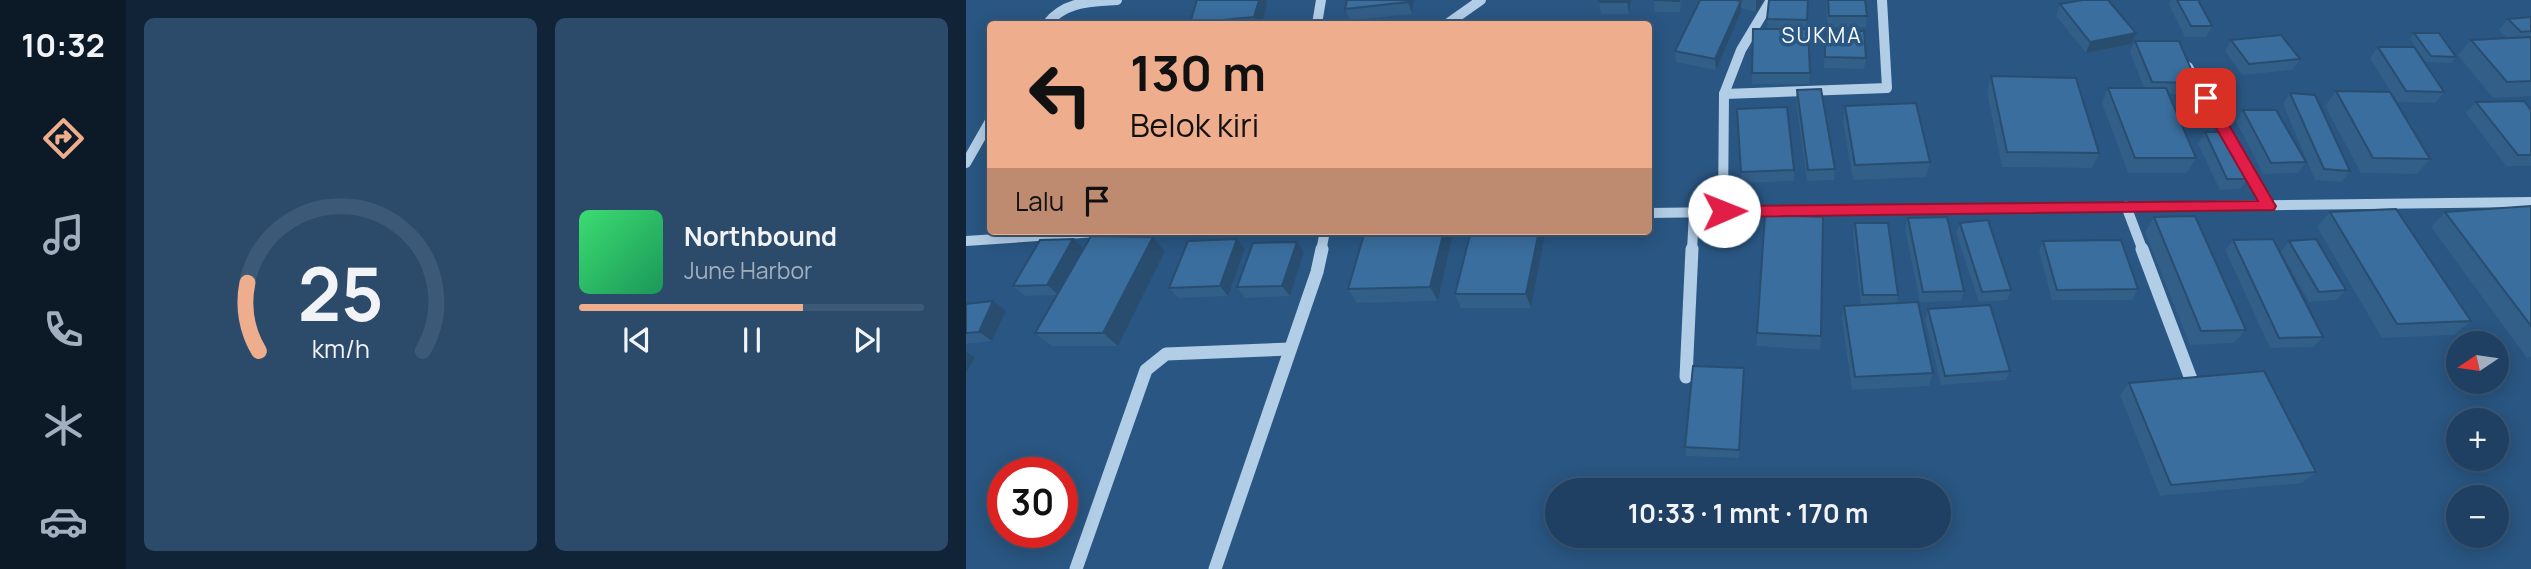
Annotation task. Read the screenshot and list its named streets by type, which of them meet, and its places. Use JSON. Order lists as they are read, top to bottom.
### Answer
{
  "districts": ["SUKMA"],
  "north": "left",
  "page": {
    "tabs": "10:32",
    "turn": ["130 m", "Belok kiri"],
    "then": "Lalu",
    "song": ["Northbound", "June Harbor"],
    "map_buttons": ["+", "−"],
    "limit": "30",
    "trip": "10:33 · 1 mnt · 170 m",
    "gauge": ["25", "km/h"]
  }
}
